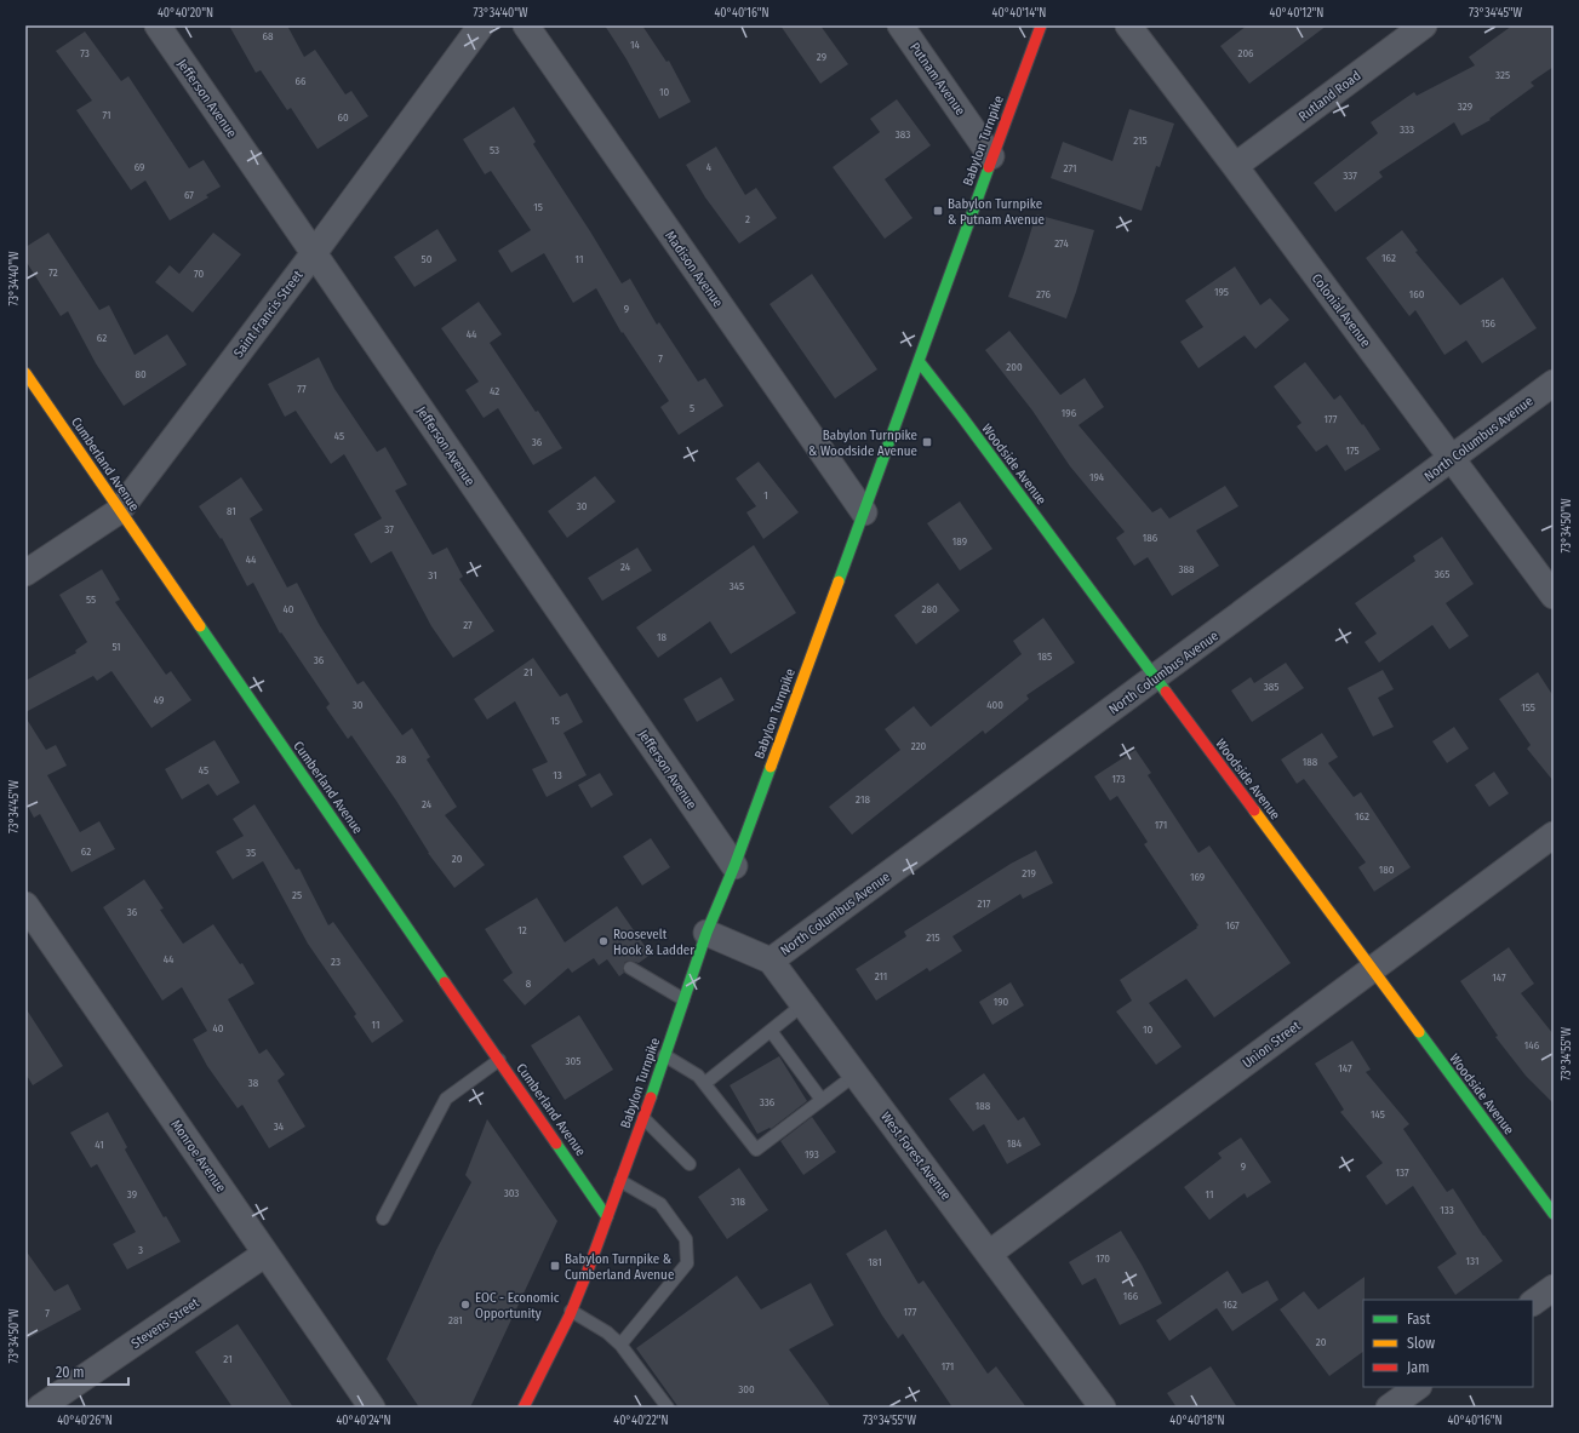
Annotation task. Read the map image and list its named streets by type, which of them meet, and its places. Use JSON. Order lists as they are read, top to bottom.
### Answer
{
  "streets": {
    "street": [
      "Putnam Avenue",
      "Rutland Road",
      "Jefferson Avenue",
      "Babylon Turnpike",
      "Madison Avenue",
      "Colonial Avenue",
      "Saint Francis Street",
      "North Columbus Avenue",
      "Cumberland Avenue",
      "Woodside Avenue",
      "Union Street",
      "Monroe Avenue",
      "West Forest Avenue",
      "Stevens Street"
    ]
  },
  "crossings": [
    ["Putnam Avenue", "Babylon Turnpike"],
    ["Rutland Road", "Colonial Avenue"],
    ["Jefferson Avenue", "Babylon Turnpike"],
    ["Jefferson Avenue", "Saint Francis Street"],
    ["Babylon Turnpike", "Madison Avenue"],
    ["Babylon Turnpike", "Cumberland Avenue"],
    ["Babylon Turnpike", "Woodside Avenue"],
    ["Babylon Turnpike", "West Forest Avenue"],
    ["Colonial Avenue", "North Columbus Avenue"],
    ["Saint Francis Street", "Cumberland Avenue"],
    ["North Columbus Avenue", "Woodside Avenue"],
    ["North Columbus Avenue", "West Forest Avenue"],
    ["Woodside Avenue", "Union Street"],
    ["Union Street", "West Forest Avenue"],
    ["Monroe Avenue", "Stevens Street"]
  ],
  "places": {
    "transit": ["Babylon Turnpike & Putnam Avenue", "Babylon Turnpike & Woodside Avenue", "Babylon Turnpike & Cumberland Avenue"],
    "other": ["Roosevelt Hook & Ladder", "EOC - Economic Opportunity"]
  },
  "house_numbers": [
    "68",
    "14",
    "73",
    "206",
    "29",
    "325",
    "66",
    "10",
    "329",
    "71",
    "60",
    "333",
    "383",
    "215",
    "53",
    "69",
    "4",
    "271",
    "337",
    "67",
    "15",
    "2",
    "274",
    "162",
    "50",
    "11",
    "72",
    "70",
    "195",
    "276",
    "160",
    "9",
    "156",
    "44",
    "62",
    "7",
    "200",
    "80",
    "77",
    "42",
    "5",
    "196",
    "177",
    "45",
    "36",
    "175",
    "194",
    "1",
    "30",
    "81",
    "37",
    "186",
    "189",
    "44",
    "24",
    "388",
    "365",
    "31",
    "345",
    "55",
    "40",
    "280",
    "27",
    "18",
    "51",
    "185",
    "36",
    "21",
    "385",
    "49",
    "30",
    "400",
    "155",
    "15",
    "220",
    "28",
    "188",
    "45",
    "13",
    "173",
    "218",
    "24",
    "162",
    "171",
    "62",
    "35",
    "20",
    "180",
    "219",
    "169",
    "25",
    "217",
    "36",
    "167",
    "12",
    "215",
    "44",
    "23",
    "211",
    "147",
    "8",
    "190",
    "11",
    "40",
    "10",
    "146",
    "305",
    "147",
    "38",
    "336",
    "188",
    "145",
    "34",
    "184",
    "41",
    "193",
    "9",
    "137",
    "303",
    "39",
    "11",
    "318",
    "133",
    "3",
    "170",
    "131",
    "181",
    "166",
    "162",
    "177",
    "7",
    "281",
    "20",
    "21",
    "171",
    "300"
  ],
  "legend": ["Fast", "Slow", "Jam"],
  "scale_bar": "20 m",
  "coordinates": [
    "40°40'20\"N",
    "73°34'40\"W",
    "40°40'16\"N",
    "40°40'14\"N",
    "40°40'12\"N",
    "73°34'45\"W",
    "73°34'50\"W",
    "73°34'55\"W",
    "40°40'26\"N",
    "40°40'24\"N",
    "40°40'22\"N",
    "40°40'18\"N"
  ]
}
